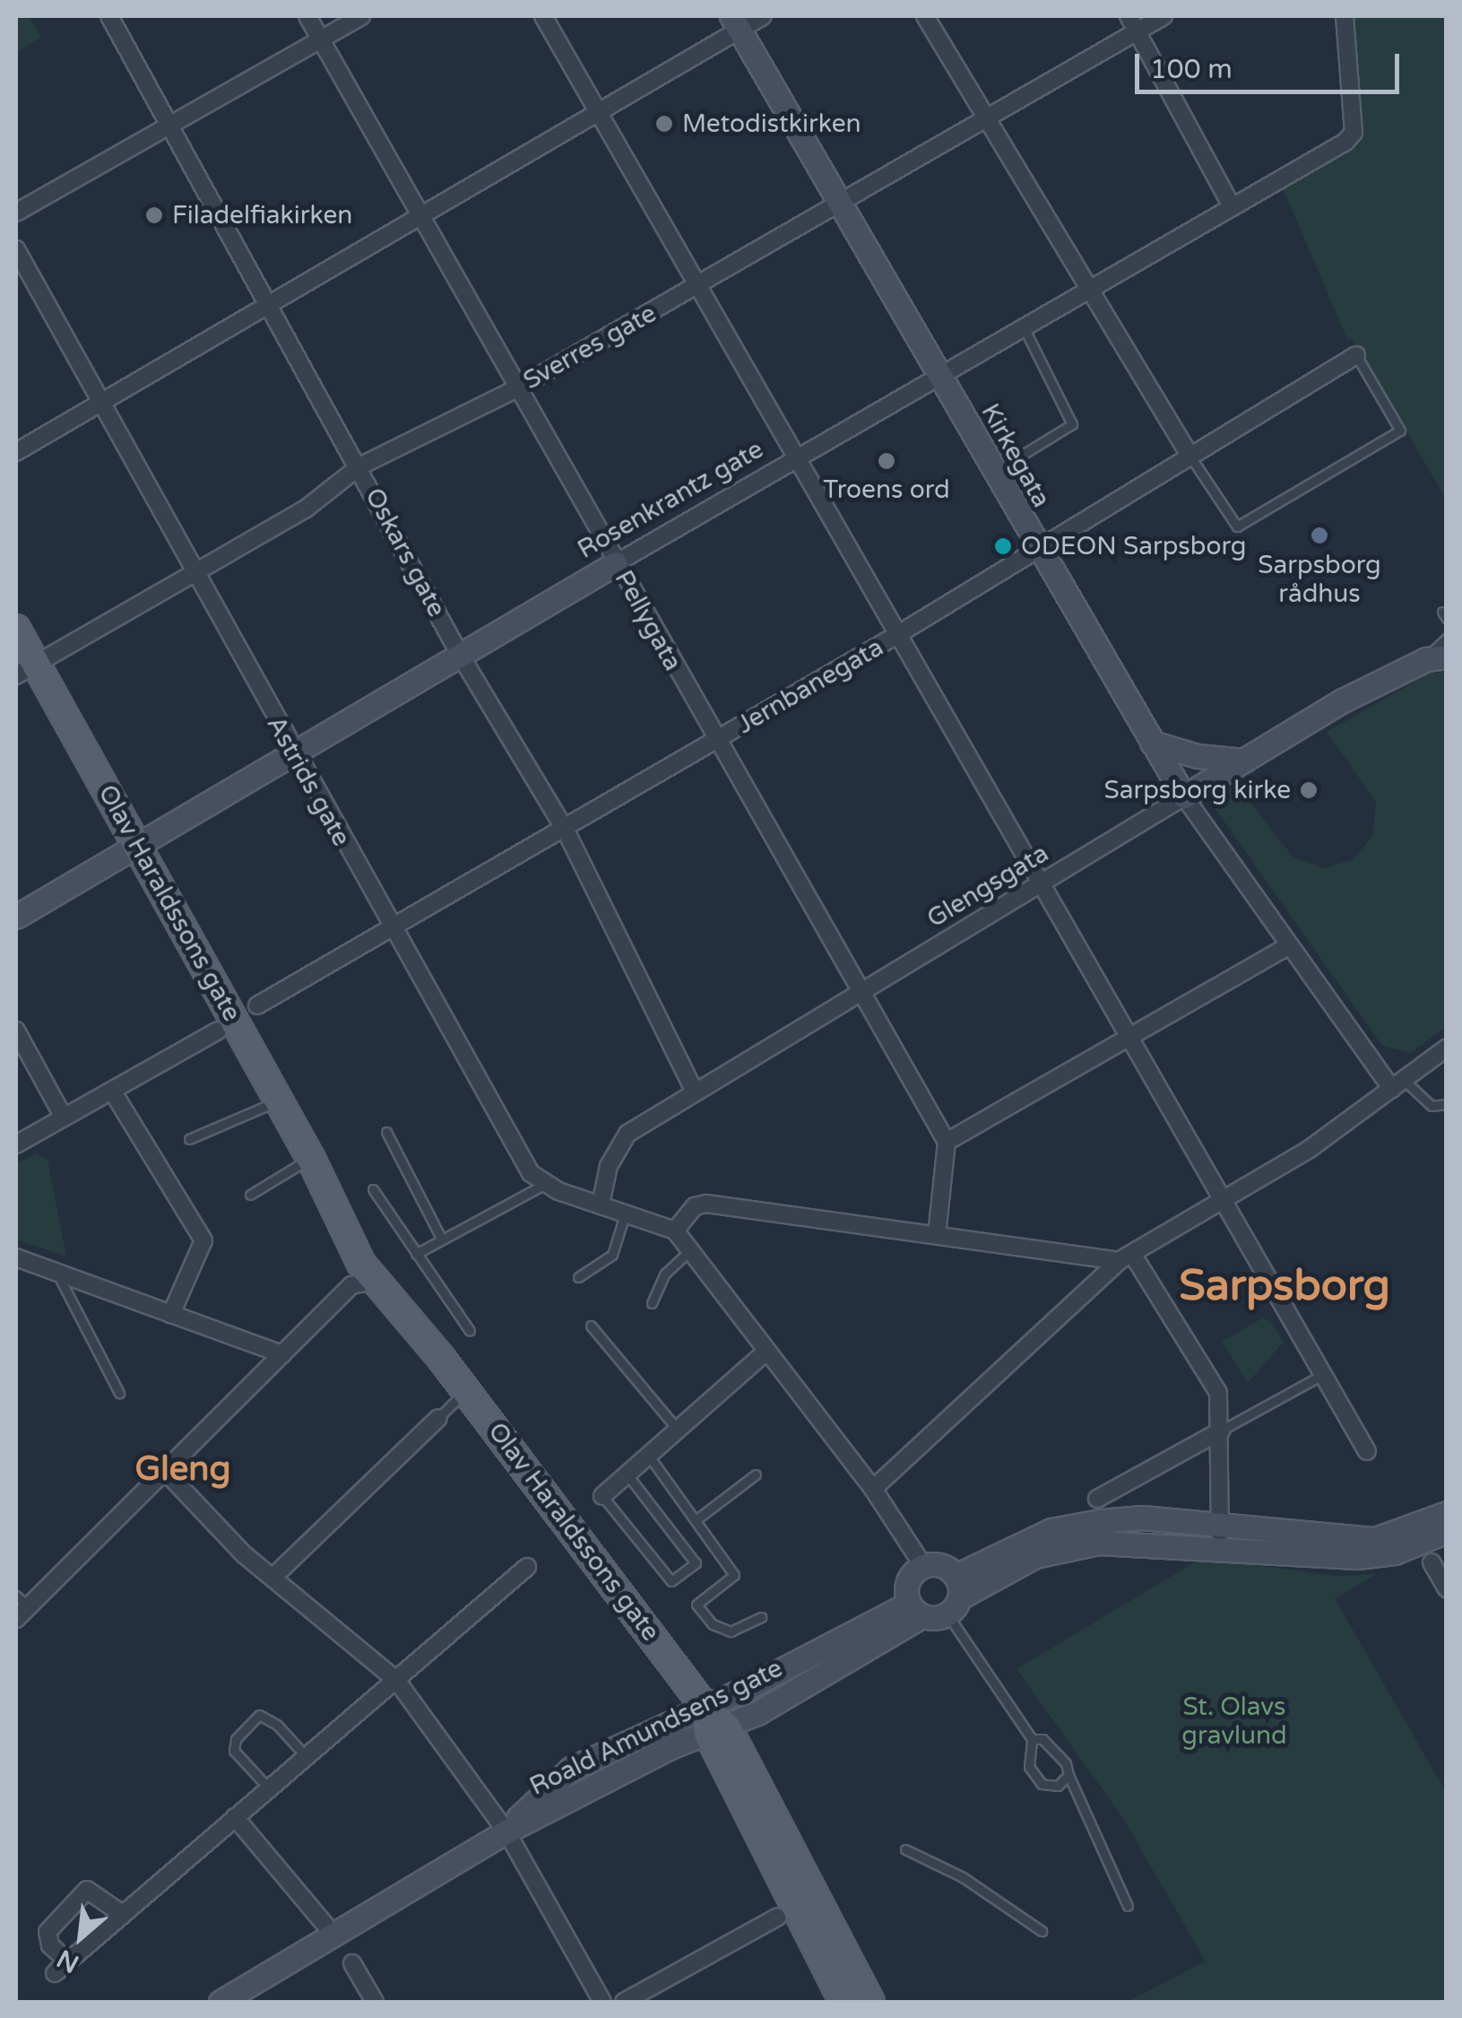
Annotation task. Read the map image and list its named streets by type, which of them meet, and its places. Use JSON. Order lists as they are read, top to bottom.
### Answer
{
  "streets": {
    "main road": ["Olav Haraldssons gate"],
    "street": [
      "Sverres gate",
      "Kirkegata",
      "Rosenkrantz gate",
      "Oskars gate",
      "Pellygata",
      "Jernbanegata",
      "Astrids gate",
      "Glengsgata",
      "Roald Amundsens gate"
    ]
  },
  "crossings": [
    ["Sverres gate", "Kirkegata"],
    ["Sverres gate", "Oskars gate"],
    ["Sverres gate", "Pellygata"],
    ["Sverres gate", "Astrids gate"],
    ["Sverres gate", "Olav Haraldssons gate"],
    ["Kirkegata", "Rosenkrantz gate"],
    ["Kirkegata", "Jernbanegata"],
    ["Kirkegata", "Glengsgata"],
    ["Rosenkrantz gate", "Oskars gate"],
    ["Rosenkrantz gate", "Pellygata"],
    ["Rosenkrantz gate", "Astrids gate"],
    ["Rosenkrantz gate", "Olav Haraldssons gate"],
    ["Oskars gate", "Jernbanegata"],
    ["Oskars gate", "Glengsgata"],
    ["Pellygata", "Jernbanegata"],
    ["Pellygata", "Glengsgata"],
    ["Jernbanegata", "Astrids gate"],
    ["Olav Haraldssons gate", "Roald Amundsens gate"]
  ],
  "districts": ["Sarpsborg", "Gleng"],
  "parks": ["St. Olavs gravlund"],
  "places": [
    "Metodistkirken",
    "Filadelfiakirken",
    "Troens ord",
    "Sarpsborg rådhus",
    "ODEON Sarpsborg",
    "Sarpsborg kirke"
  ],
  "scale_bar": "100 m",
  "north": "bottom left"
}
